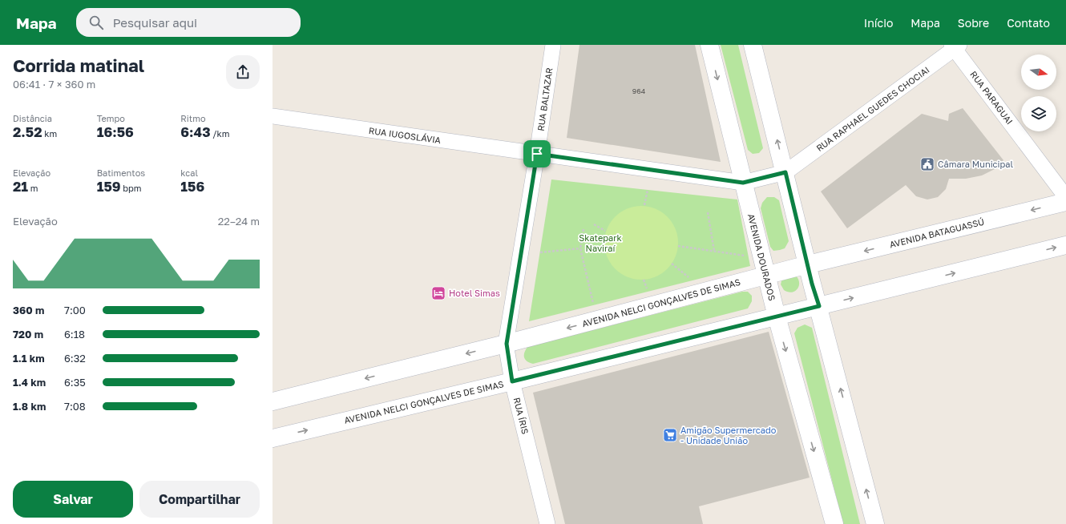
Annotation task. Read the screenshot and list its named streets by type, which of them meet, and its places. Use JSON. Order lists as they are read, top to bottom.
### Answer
{
  "streets": {
    "main road": ["AVENIDA BATAGUASSÚ", "AVENIDA DOURADOS", "AVENIDA NELCI GONÇALVES DE SIMAS"],
    "street": [
      "RUA PARAGUAI",
      "RUA BALTAZAR",
      "RUA RAPHAEL GUEDES CHOCIAI",
      "RUA IUGOSLÁVIA",
      "RUA ÍRIS"
    ]
  },
  "crossings": [
    ["RUA PARAGUAI", "RUA RAPHAEL GUEDES CHOCIAI"],
    ["RUA BALTAZAR", "RUA IUGOSLÁVIA"],
    ["RUA BALTAZAR", "RUA ÍRIS"],
    ["RUA IUGOSLÁVIA", "AVENIDA DOURADOS"],
    ["RUA IUGOSLÁVIA", "RUA ÍRIS"],
    ["AVENIDA BATAGUASSÚ", "AVENIDA NELCI GONÇALVES DE SIMAS"],
    ["AVENIDA DOURADOS", "AVENIDA NELCI GONÇALVES DE SIMAS"],
    ["AVENIDA NELCI GONÇALVES DE SIMAS", "RUA ÍRIS"]
  ],
  "parks": ["Skatepark Naviraí"],
  "places": {
    "public building": ["Câmara Municipal"],
    "hotel": ["Hotel Simas"],
    "supermarket": ["Amigão Supermercado - Unidade União"]
  },
  "house_numbers": ["964"],
  "north": "right",
  "page": {
    "header": "Mapa",
    "search": "Pesquisar aqui",
    "nav": [
      "Início",
      "Mapa",
      "Sobre",
      "Contato"
    ],
    "heading": ["Corrida matinal", "06:41 · 7 × 360 m"],
    "stats": [
      ["Distância", "2.52 km"],
      ["Tempo", "16:56"],
      ["Ritmo", "6:43 /km"],
      ["Elevação", "21 m"],
      ["Batimentos", "159 bpm"],
      ["kcal", "156"]
    ],
    "chart": ["Elevação", "22–24 m"],
    "list": [
      {
        "name": "360 m",
        "note": "7:00"
      },
      {
        "name": "720 m",
        "note": "6:18"
      },
      {
        "name": "1.1 km",
        "note": "6:32"
      },
      {
        "name": "1.4 km",
        "note": "6:35"
      },
      {
        "name": "1.8 km",
        "note": "7:08"
      }
    ],
    "buttons": ["Salvar", "Compartilhar"]
  }
}
